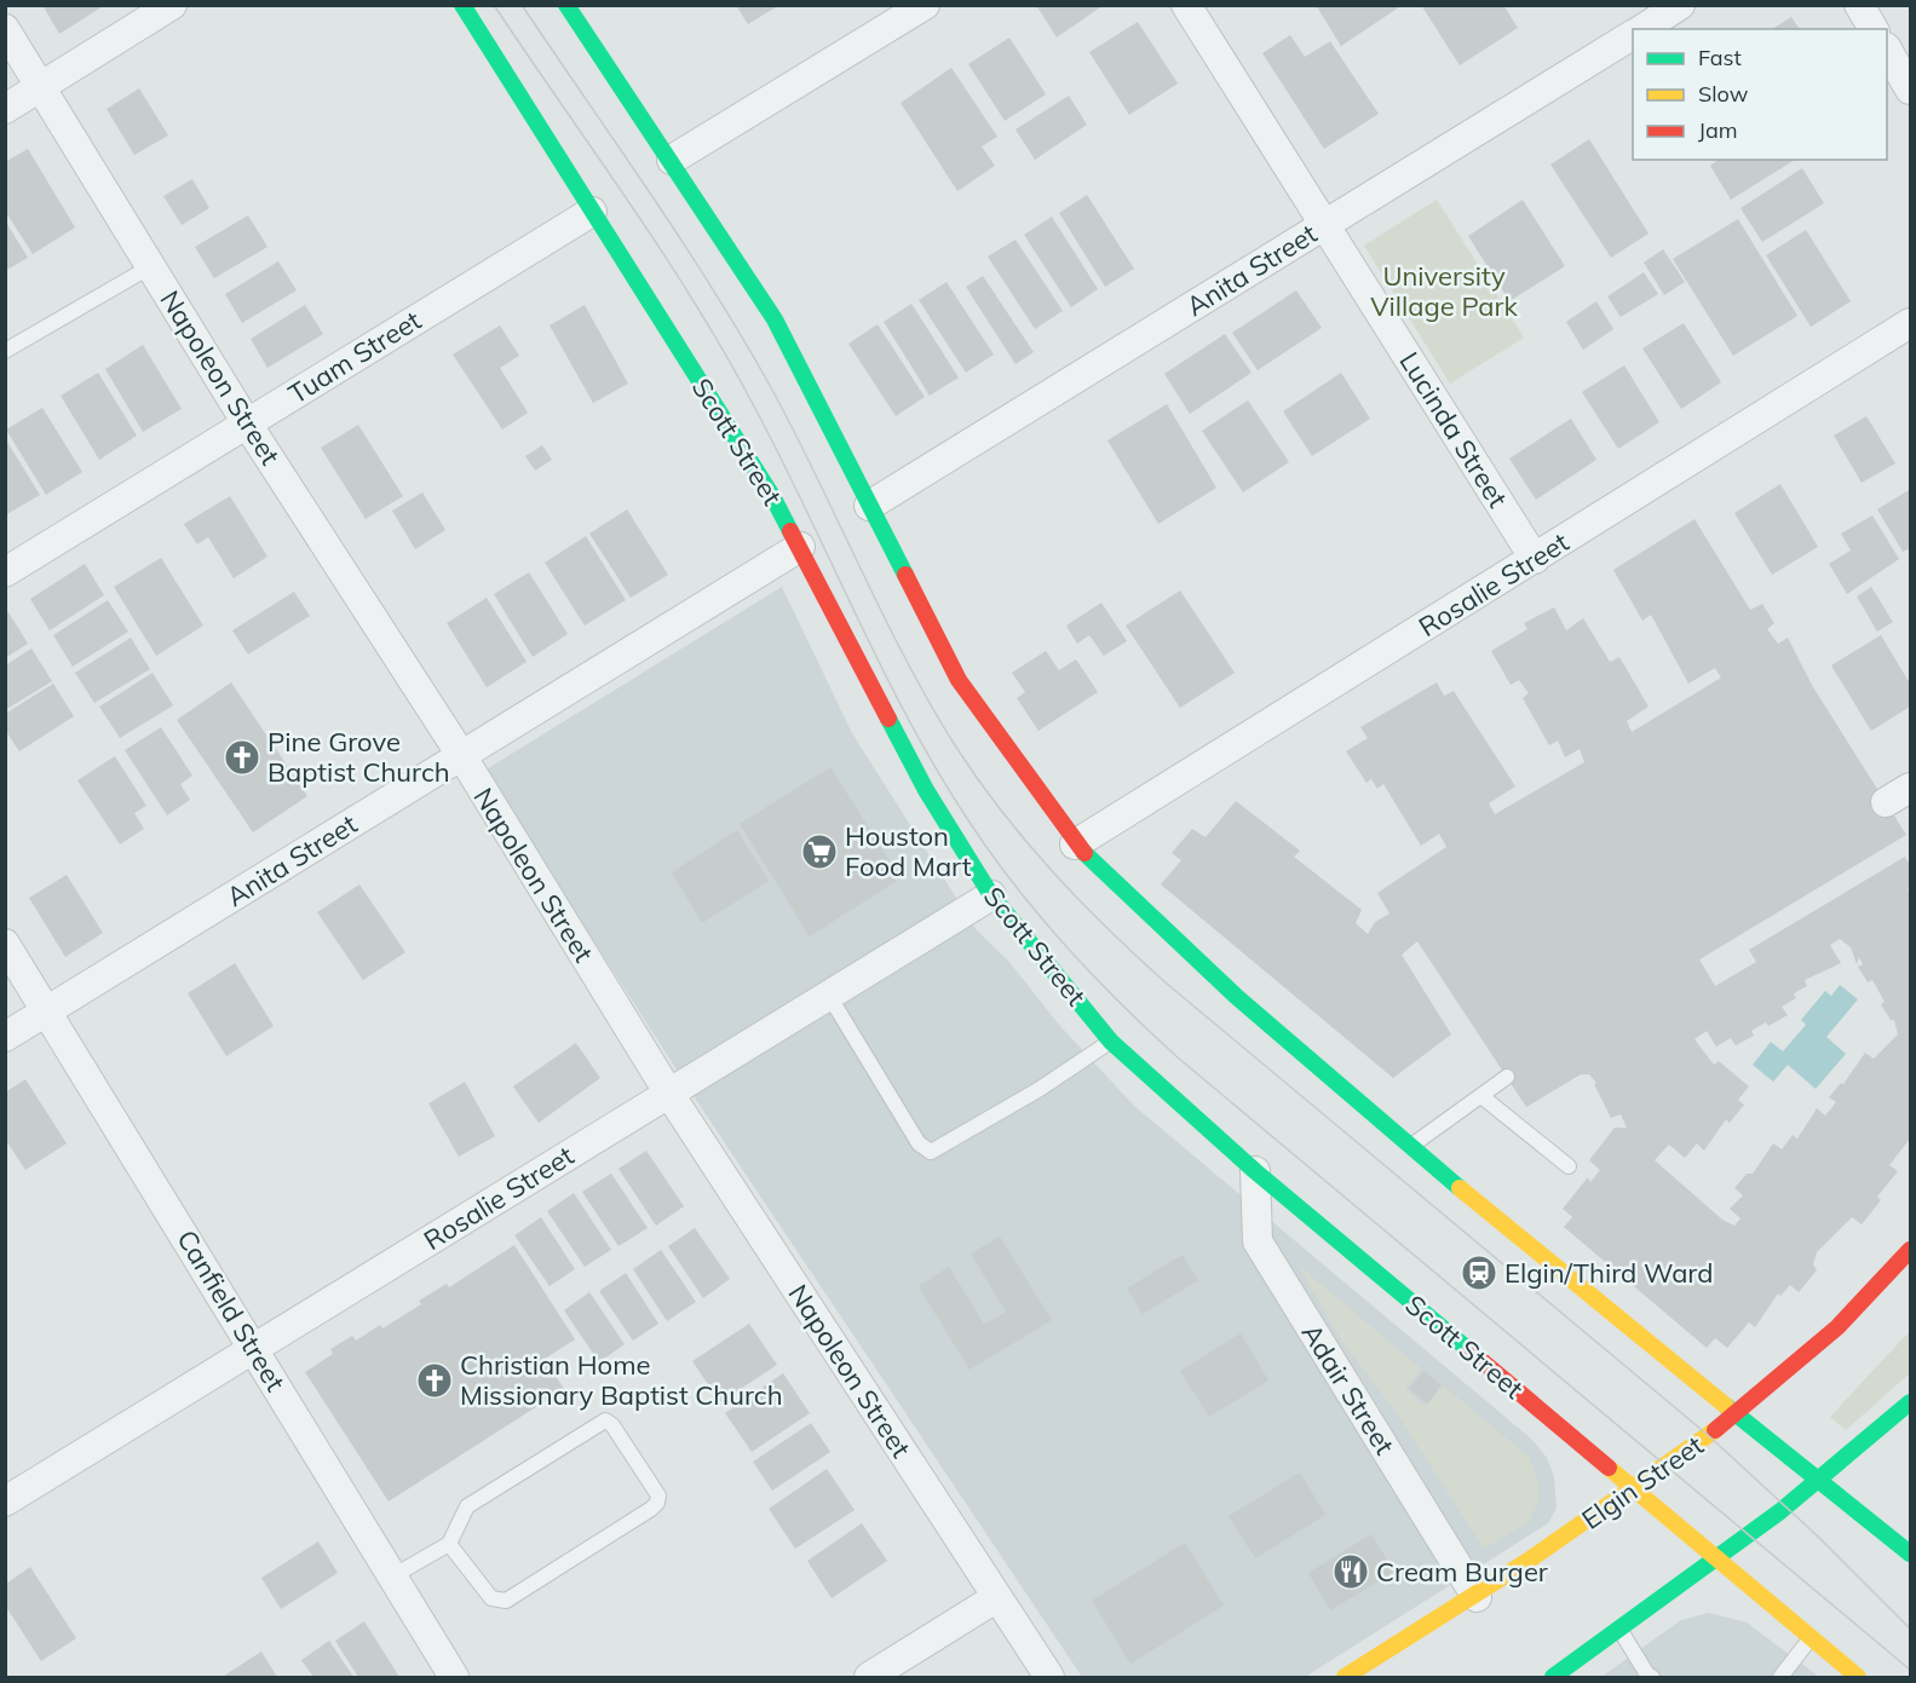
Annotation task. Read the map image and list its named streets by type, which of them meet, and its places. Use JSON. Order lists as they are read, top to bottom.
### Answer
{
  "streets": {
    "main road": ["Scott Street", "Elgin Street"],
    "street": [
      "Anita Street",
      "Tuam Street",
      "Napoleon Street",
      "Lucinda Street",
      "Rosalie Street",
      "Canfield Street",
      "Adair Street"
    ]
  },
  "crossings": [
    ["Anita Street", "Napoleon Street"],
    ["Anita Street", "Lucinda Street"],
    ["Anita Street", "Scott Street"],
    ["Anita Street", "Canfield Street"],
    ["Tuam Street", "Napoleon Street"],
    ["Tuam Street", "Scott Street"],
    ["Napoleon Street", "Rosalie Street"],
    ["Lucinda Street", "Rosalie Street"],
    ["Scott Street", "Rosalie Street"],
    ["Scott Street", "Adair Street"],
    ["Scott Street", "Elgin Street"],
    ["Rosalie Street", "Canfield Street"],
    ["Adair Street", "Elgin Street"]
  ],
  "parks": ["University Village Park"],
  "places": {
    "church": ["Pine Grove Baptist Church", "Christian Home Missionary Baptist Church"],
    "supermarket": ["Houston Food Mart"],
    "station": ["Elgin/Third Ward"],
    "restaurant": ["Cream Burger"]
  },
  "legend": ["Fast", "Slow", "Jam"]
}
